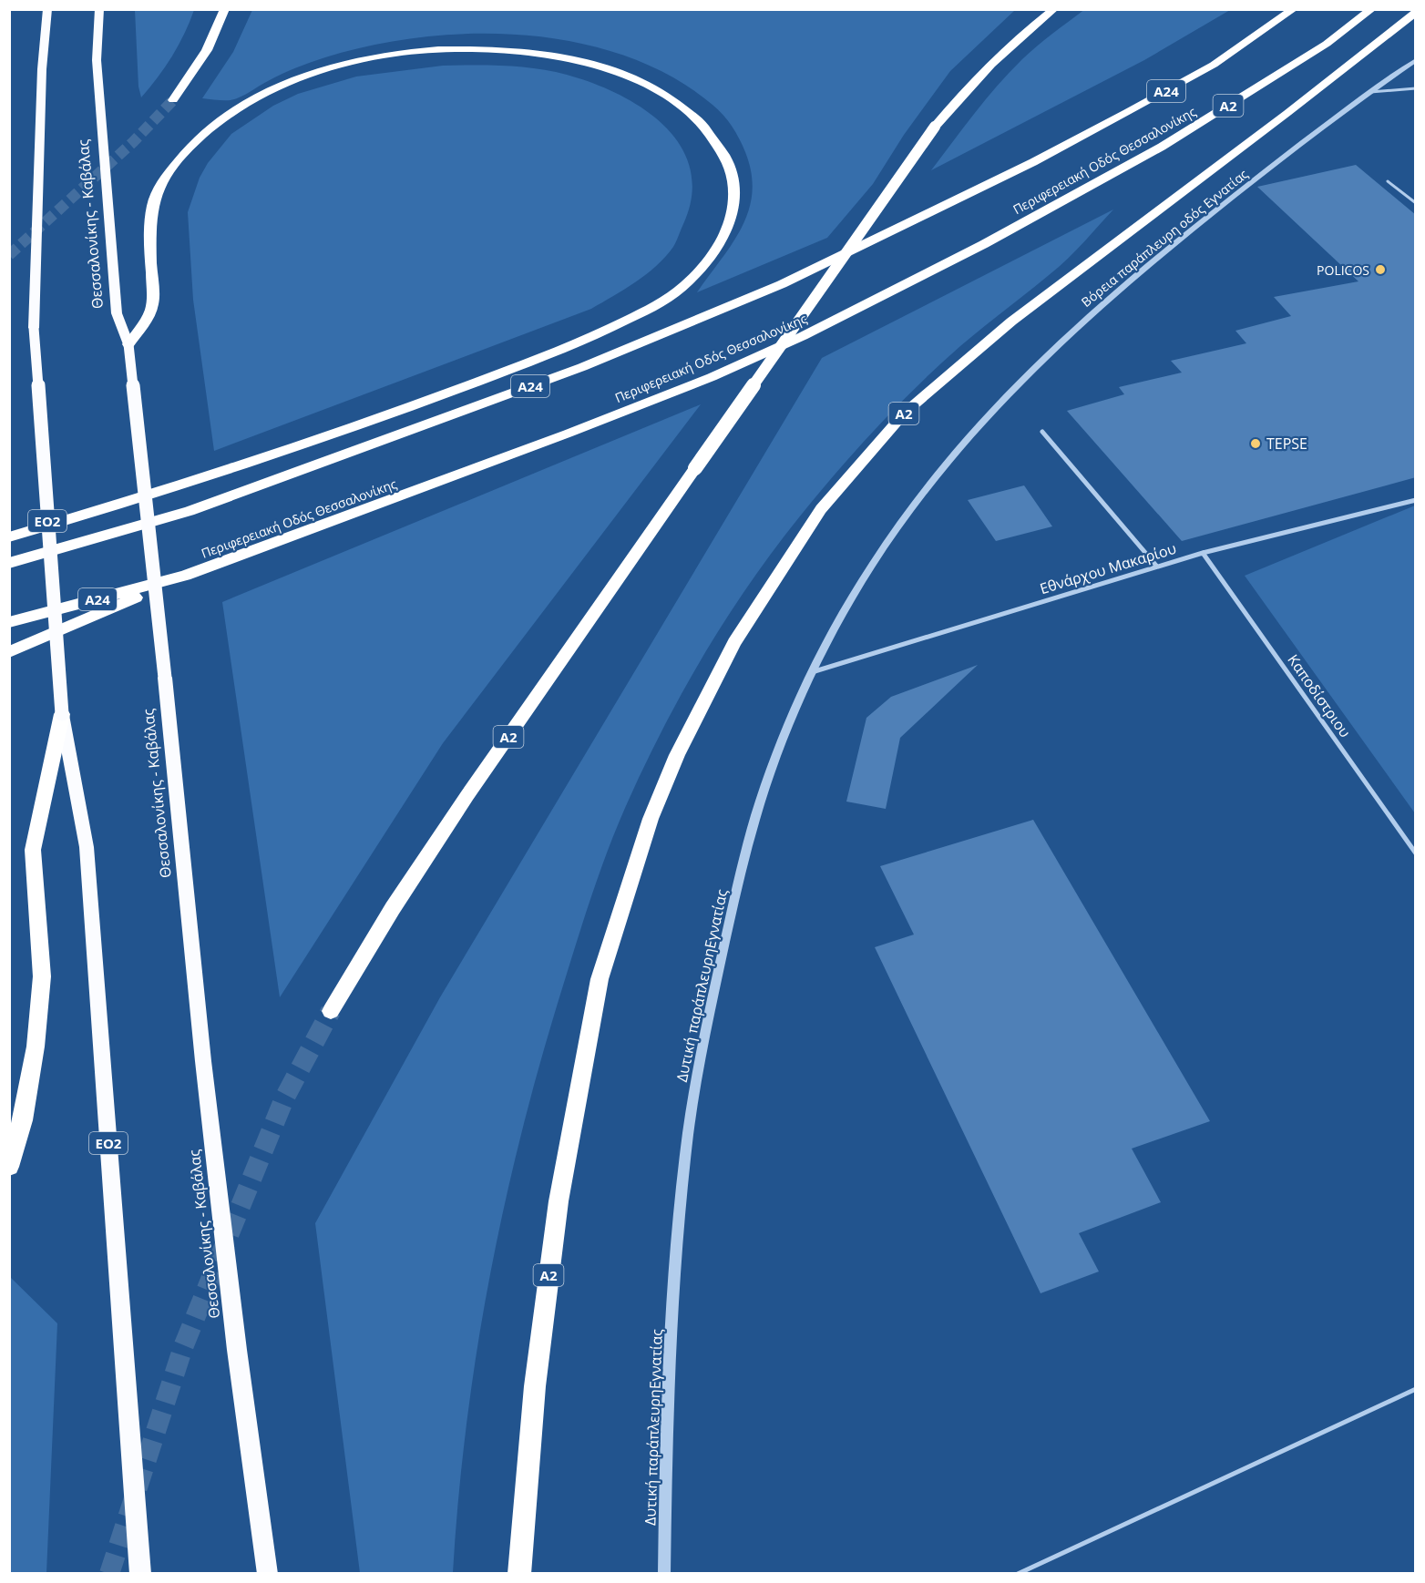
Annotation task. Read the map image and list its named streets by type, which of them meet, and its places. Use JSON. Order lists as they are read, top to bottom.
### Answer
{
  "streets": {
    "highway": [
      "Α24",
      "Α2",
      "Περιφερειακή Οδός Θεσσαλονίκης",
      "Θεσσαλονίκης - Καβάλας",
      "ΕΟ2"
    ],
    "street": [
      "Βόρεια παράπλευρη οδός Εγνατίας",
      "Εθνάρχου Μακαρίου",
      "Καποδίστριου",
      "Δυτική παράπλευρηΕγνατίας"
    ]
  },
  "crossings": [
    ["Βόρεια παράπλευρη οδός Εγνατίας", "Δυτική παράπλευρηΕγνατίας"],
    ["Εθνάρχου Μακαρίου", "Καποδίστριου"],
    ["Εθνάρχου Μακαρίου", "Δυτική παράπλευρηΕγνατίας"]
  ],
  "places": ["POLICOS", "TEPSE"]
}
